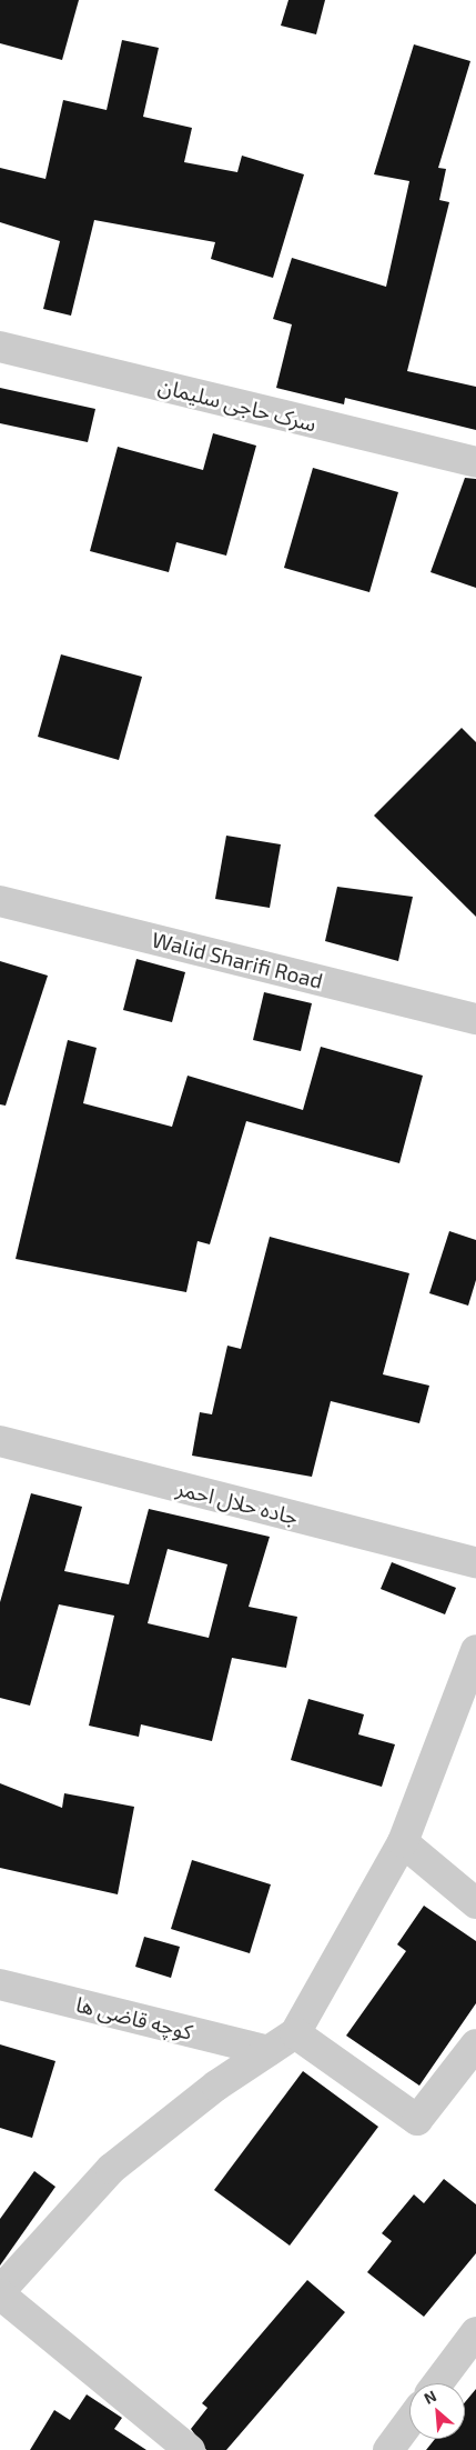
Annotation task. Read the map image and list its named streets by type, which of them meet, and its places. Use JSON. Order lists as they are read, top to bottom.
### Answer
{
  "streets": {
    "street": [
      "سرک حاجی سلیمان",
      "Walid Sharifi Road",
      "جاده حلال احمر",
      "کوچه قاضی ها"
    ]
  },
  "north": "top left"
}
